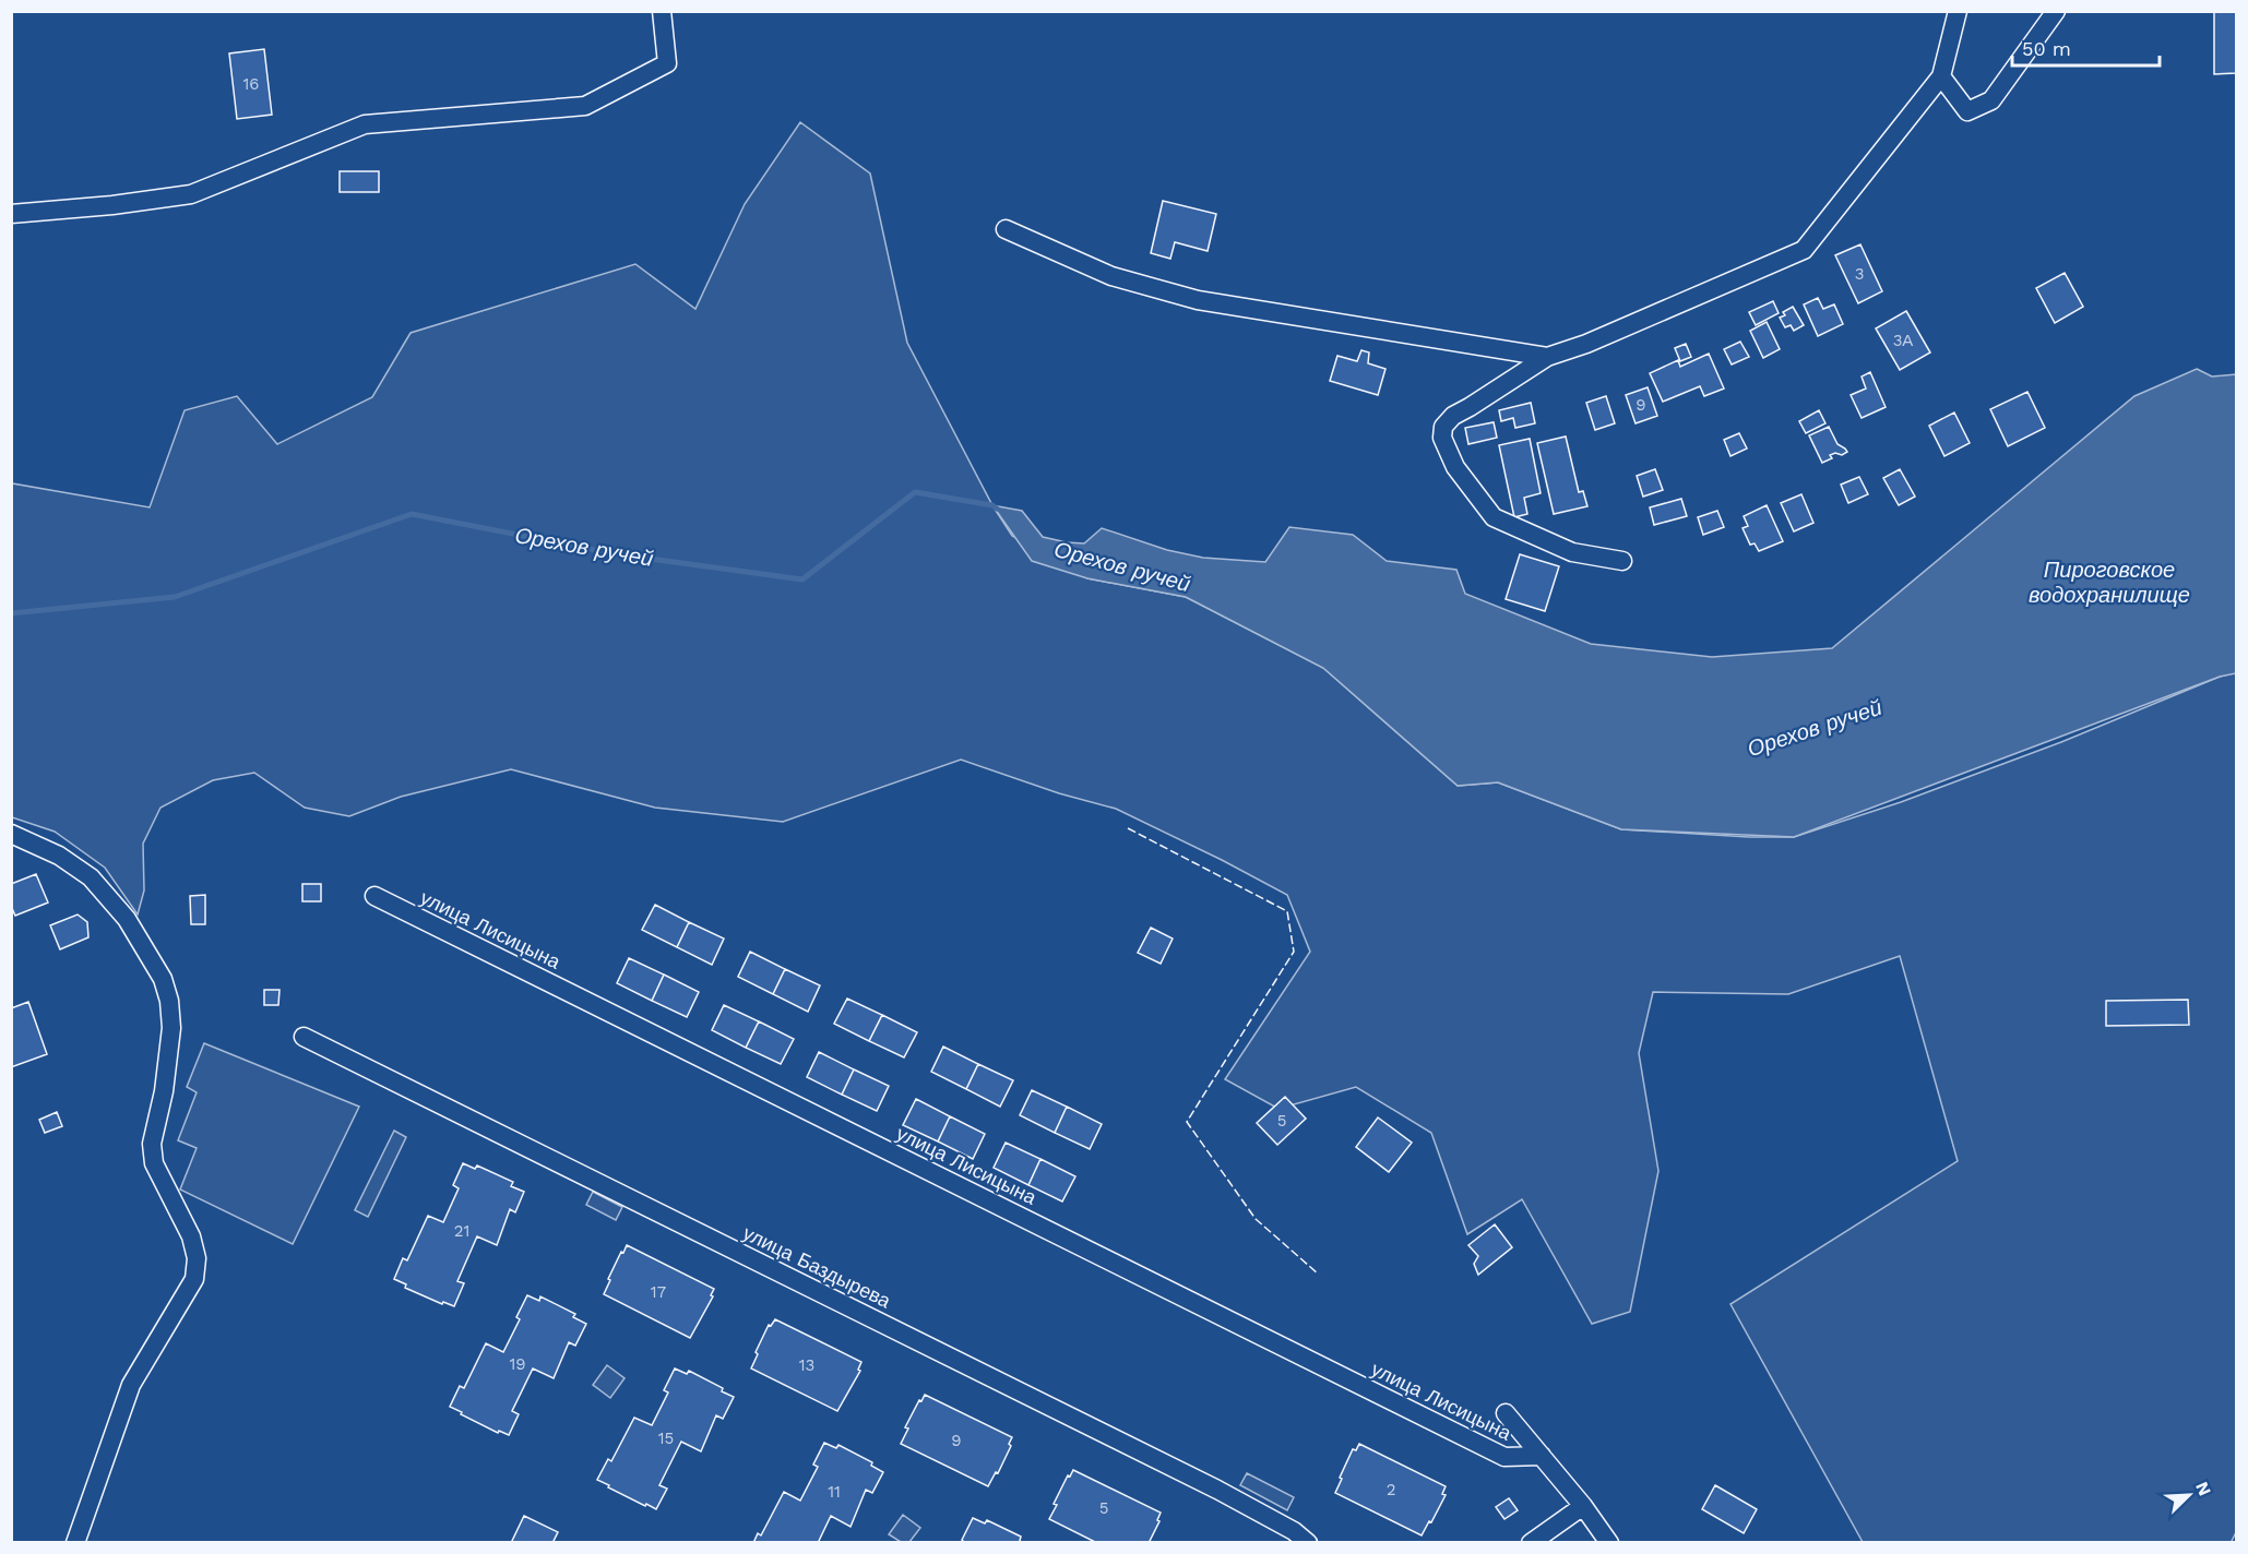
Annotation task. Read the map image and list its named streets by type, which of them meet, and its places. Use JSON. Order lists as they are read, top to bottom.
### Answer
{
  "streets": {
    "street": ["улица Лисицына", "улица Баздырева"]
  },
  "water": ["Орехов ручей", "Пироговское водохранилище"],
  "house_numbers": [
    "16",
    "3",
    "3А",
    "9",
    "5",
    "21",
    "17",
    "19",
    "13",
    "15",
    "9",
    "2",
    "11",
    "5"
  ],
  "scale_bar": "50 m",
  "north": "top right"
}
